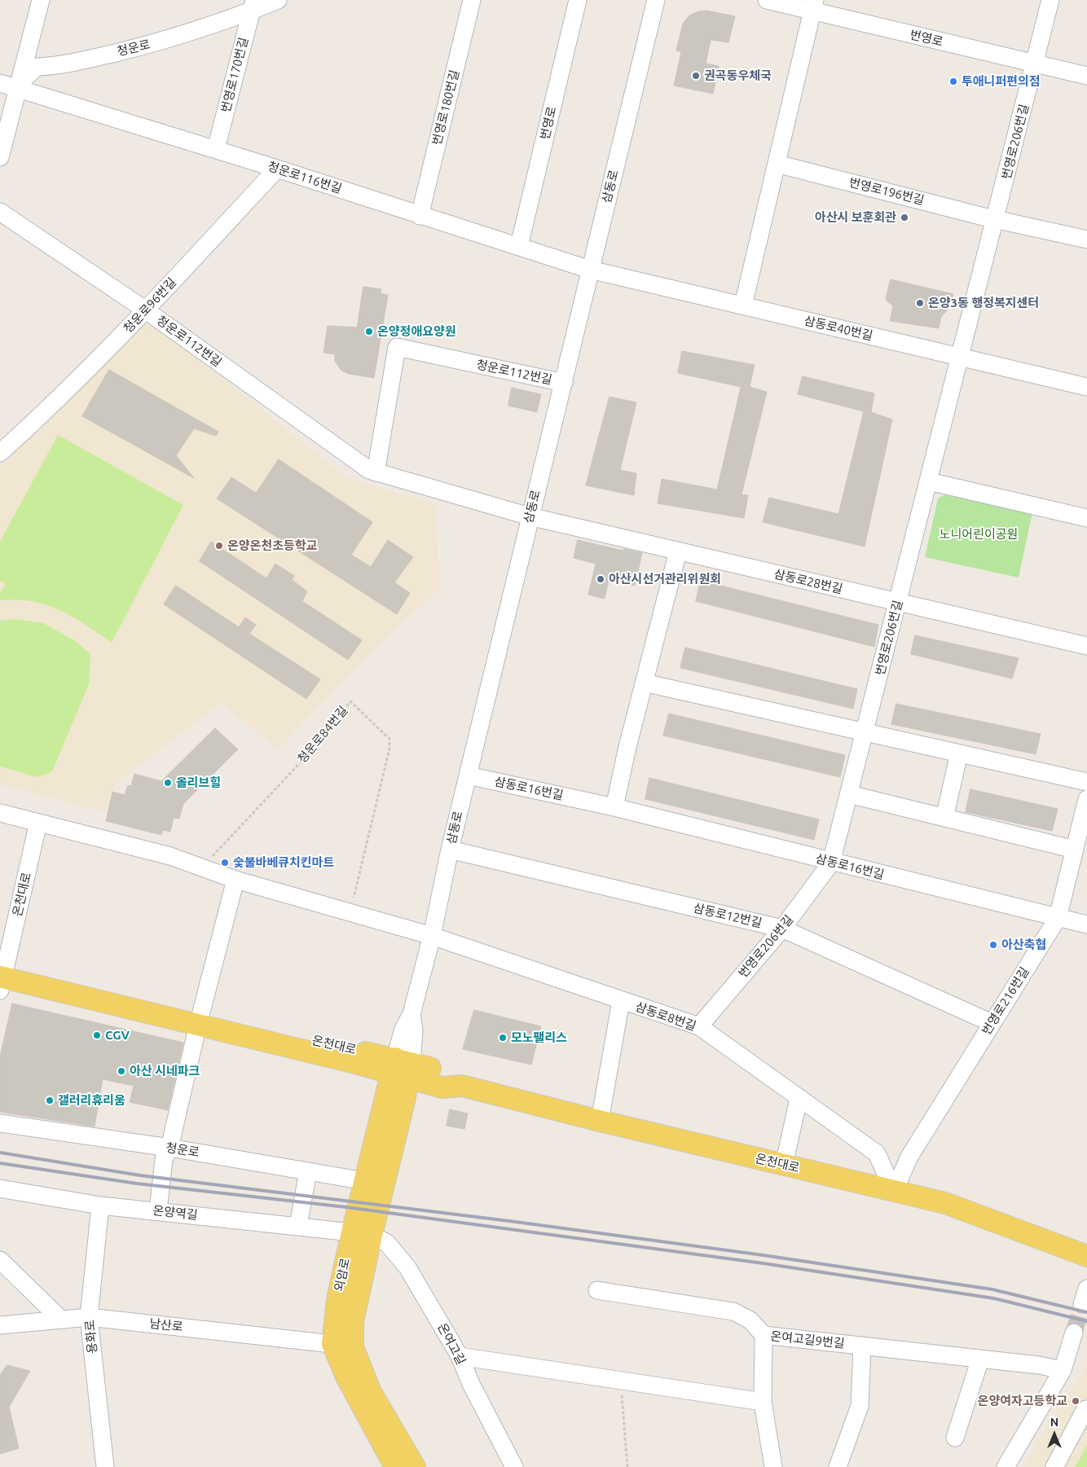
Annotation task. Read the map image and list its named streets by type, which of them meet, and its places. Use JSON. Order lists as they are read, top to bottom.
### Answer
{
  "streets": {
    "main road": ["온천대로", "외암로"],
    "street": [
      "번영로",
      "청운로",
      "번영로170번길",
      "번영로180번길",
      "번영로206번길",
      "청운로116번길",
      "삼동로",
      "번영로196번길",
      "청운로96번길",
      "삼동로40번길",
      "청운로112번길",
      "삼동로28번길",
      "삼동로16번길",
      "삼동로12번길",
      "번영로216번길",
      "삼동로8번길",
      "온양역길",
      "남산로",
      "용화로",
      "온여고길9번길",
      "온여고길"
    ],
    "path": ["청운로84번길"]
  },
  "crossings": [
    ["번영로", "번영로206번길"],
    ["번영로", "청운로116번길"],
    ["청운로", "번영로170번길"],
    ["청운로", "청운로116번길"],
    ["청운로", "외암로"],
    ["번영로170번길", "청운로116번길"],
    ["번영로180번길", "청운로116번길"],
    ["번영로206번길", "번영로196번길"],
    ["번영로206번길", "삼동로40번길"],
    ["번영로206번길", "삼동로28번길"],
    ["번영로206번길", "삼동로16번길"],
    ["번영로206번길", "삼동로12번길"],
    ["번영로206번길", "삼동로8번길"],
    ["청운로116번길", "삼동로"],
    ["청운로116번길", "청운로96번길"],
    ["청운로116번길", "삼동로40번길"],
    ["삼동로", "삼동로40번길"],
    ["삼동로", "청운로112번길"],
    ["삼동로", "삼동로28번길"],
    ["삼동로", "삼동로16번길"],
    ["삼동로", "온천대로"],
    ["삼동로", "삼동로12번길"],
    ["삼동로", "삼동로8번길"],
    ["삼동로", "외암로"],
    ["청운로96번길", "청운로112번길"],
    ["청운로112번길", "삼동로28번길"],
    ["삼동로16번길", "번영로216번길"],
    ["온천대로", "번영로216번길"],
    ["온천대로", "삼동로8번길"],
    ["온천대로", "외암로"],
    ["삼동로12번길", "번영로216번길"],
    ["번영로216번길", "삼동로8번길"],
    ["온양역길", "외암로"],
    ["온양역길", "용화로"],
    ["온양역길", "온여고길"],
    ["외암로", "남산로"],
    ["외암로", "온여고길"],
    ["남산로", "용화로"]
  ],
  "parks": ["노니어린이공원"],
  "places": [
    "권곡동우체국",
    "투애니퍼편의점",
    "아산시 보훈회관",
    "온양3동 행정복지센터",
    "온양정애요양원",
    "온양온천초등학교",
    "아산시선거관리위원회",
    "올리브힐",
    "숯불바베큐치킨마트",
    "아산축협",
    "CGV",
    "모노팰리스",
    "아산 시네파크",
    "갤러리휴리움",
    "온양여자고등학교"
  ],
  "north": "top"
}
